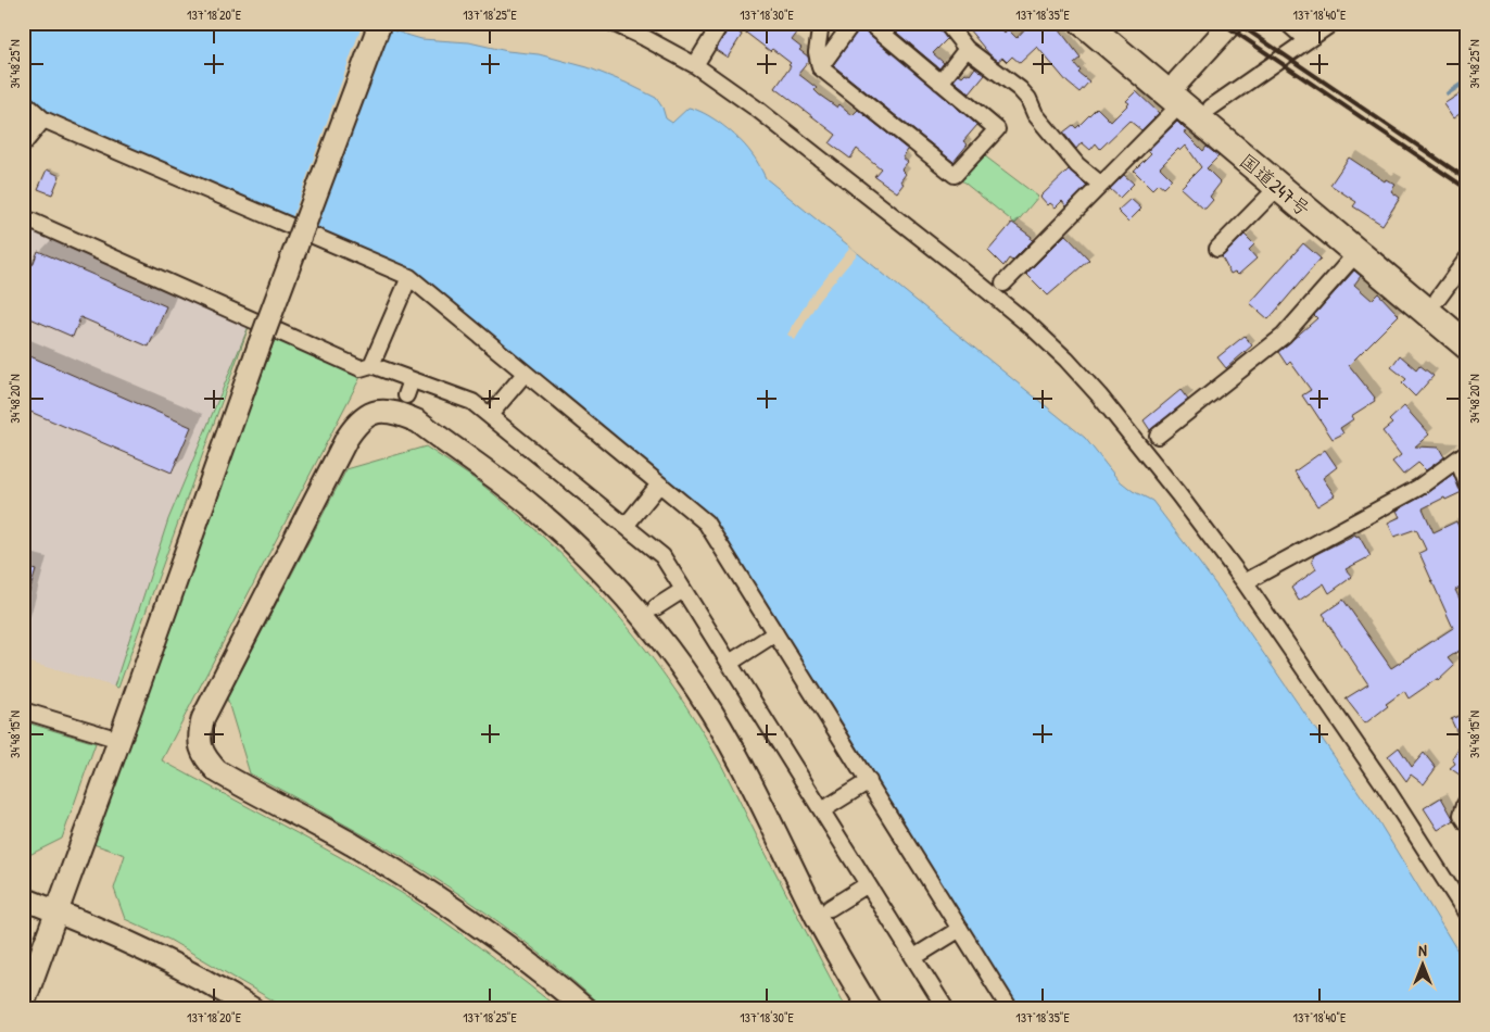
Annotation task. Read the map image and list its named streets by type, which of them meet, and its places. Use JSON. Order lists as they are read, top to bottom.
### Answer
{
  "streets": {
    "highway": ["国道247号"]
  },
  "north": "top",
  "coordinates": [
    "137°18'20\"E",
    "137°18'25\"E",
    "137°18'30\"E",
    "137°18'35\"E",
    "137°18'40\"E",
    "34°48'25\"N",
    "34°48'20\"N",
    "34°48'15\"N"
  ]
}
